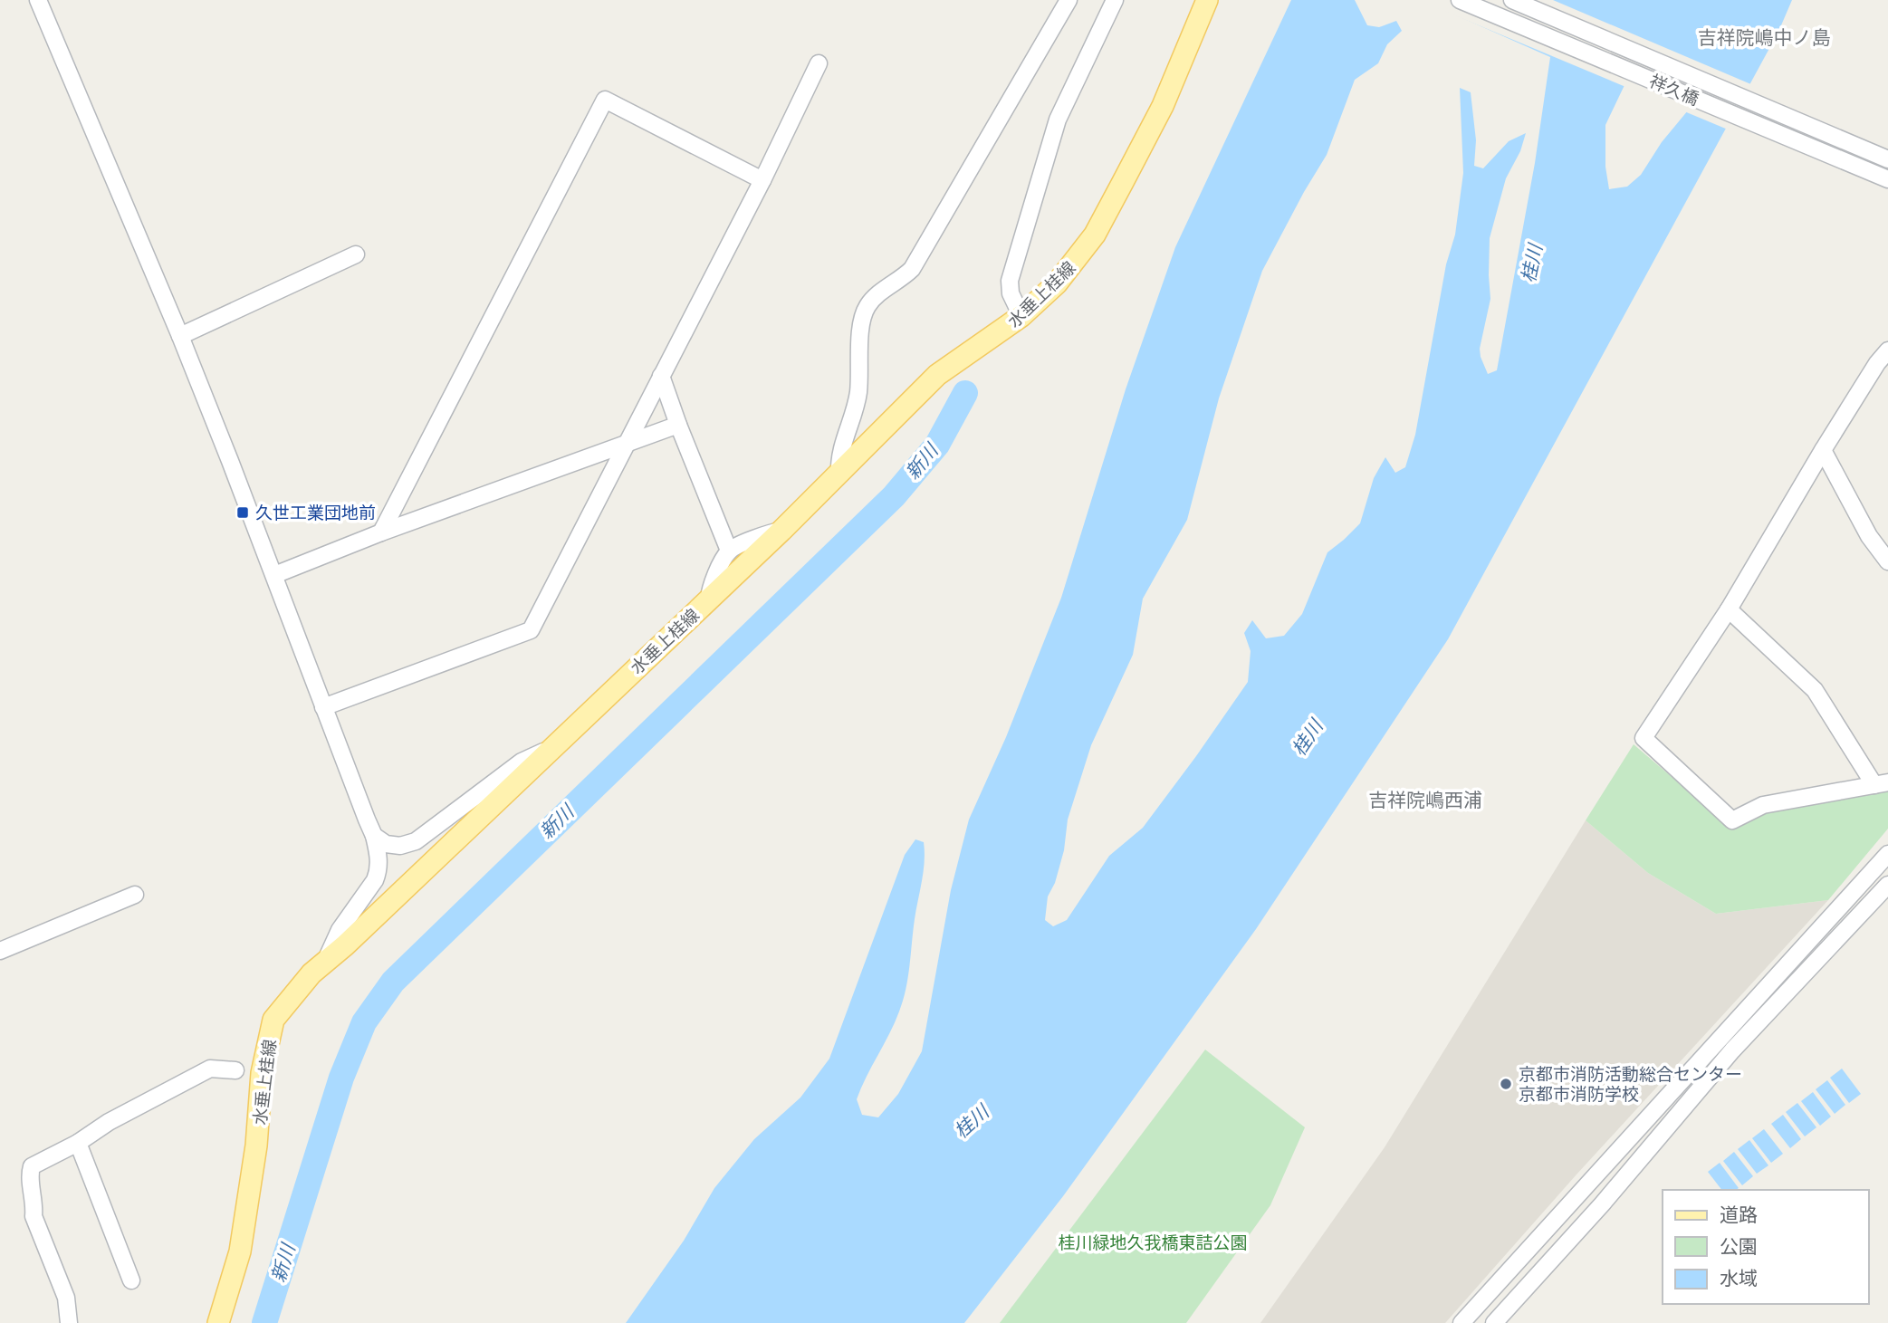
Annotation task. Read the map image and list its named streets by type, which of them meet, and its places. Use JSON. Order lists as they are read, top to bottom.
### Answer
{
  "streets": {
    "main road": ["水垂上桂線"],
    "street": ["祥久橋"]
  },
  "districts": ["吉祥院嶋中ノ島", "吉祥院嶋西浦"],
  "water": ["桂川", "新川"],
  "parks": ["桂川緑地久我橋東詰公園"],
  "places": {
    "transit": ["久世工業団地前"],
    "other": ["京都市消防活動総合センター 京都市消防学校"]
  },
  "legend": ["道路", "公園", "水域"]
}
